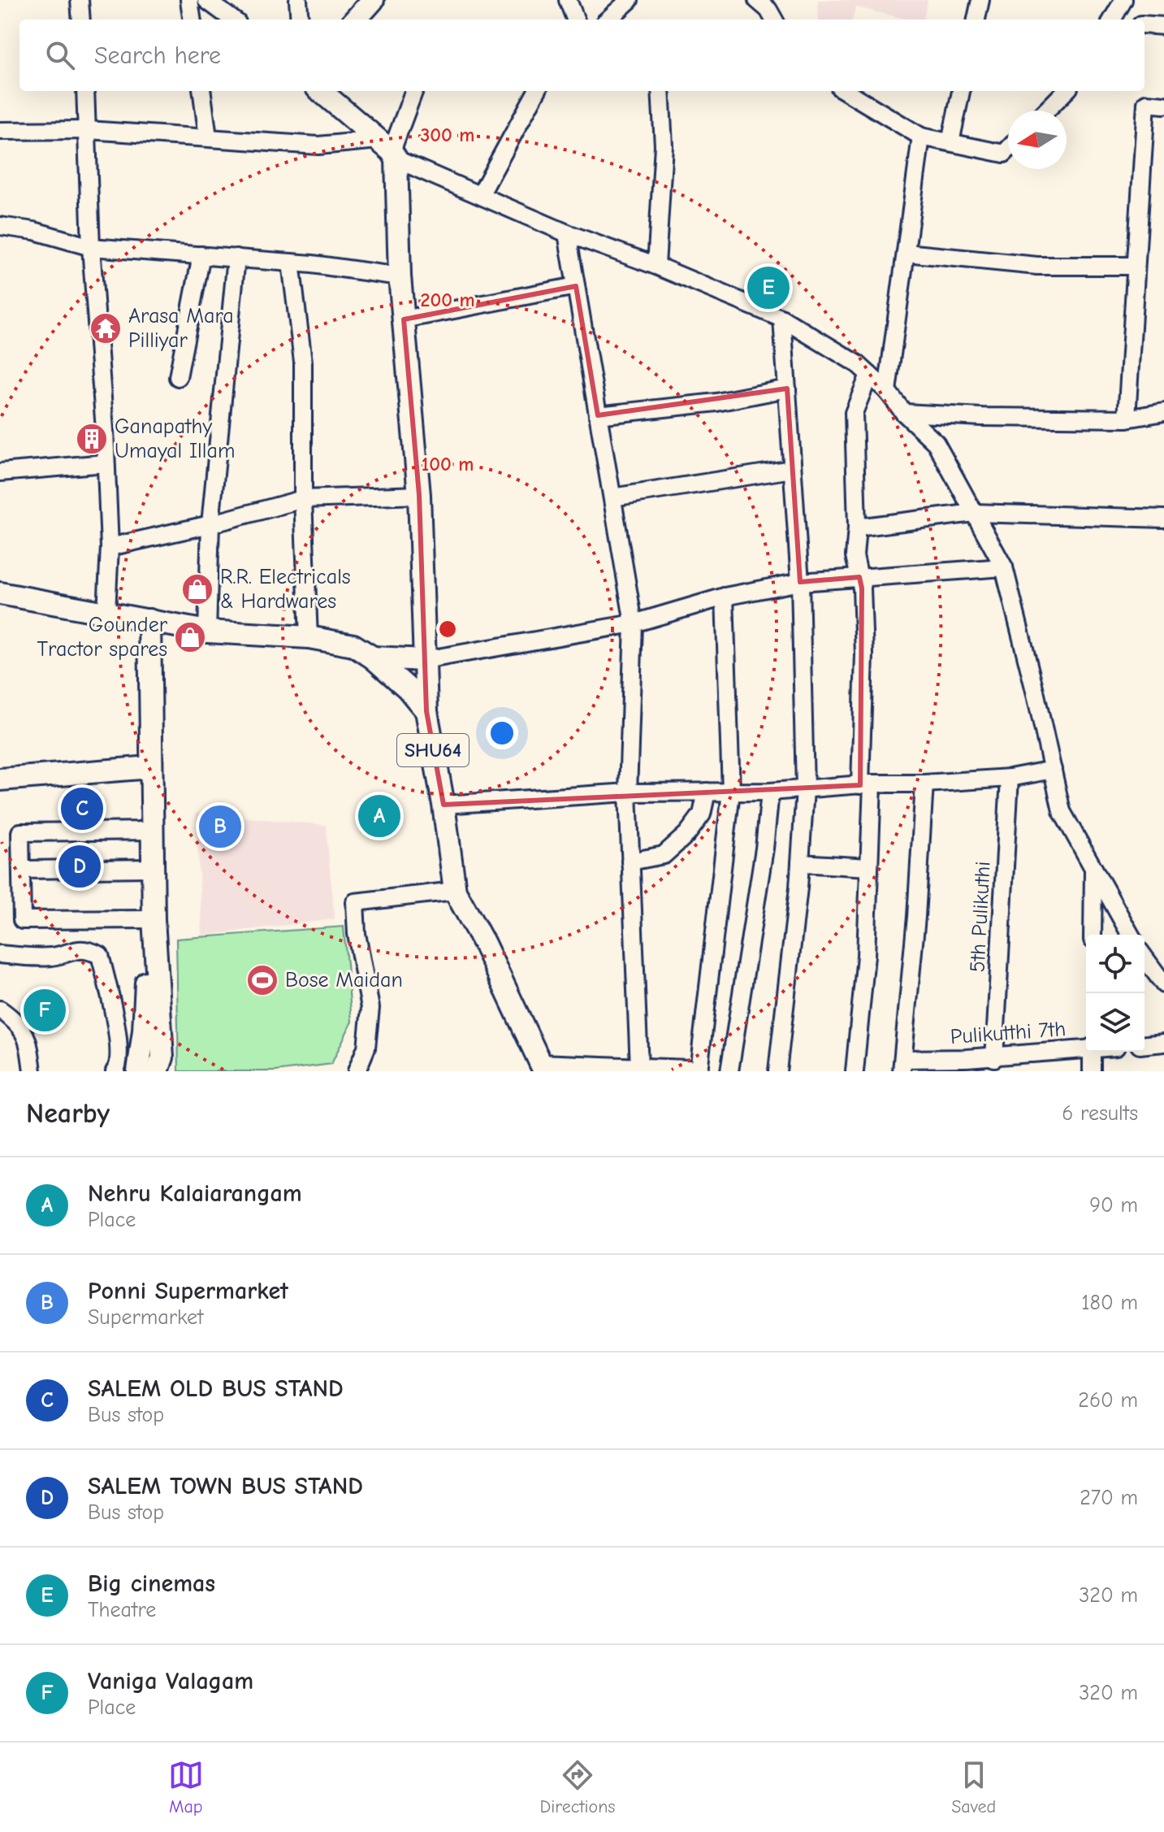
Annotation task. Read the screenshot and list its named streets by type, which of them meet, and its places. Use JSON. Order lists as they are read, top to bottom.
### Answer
{
  "streets": {
    "main road": ["SHU64"],
    "street": ["5th Pulikuthi", "Pulikutthi 7th"]
  },
  "crossings": [
    ["5th Pulikuthi", "Pulikutthi 7th"]
  ],
  "places": {
    "temple": ["Arasa Mara Pilliyar"],
    "building": ["Ganapathy Umayal Illam"],
    "shop": ["R.R. Electricals & Hardwares", "Gounder Tractor spares"],
    "sports": ["Bose Maidan"]
  },
  "north": "left",
  "page": {
    "search": "Search here",
    "pins": [
      "E",
      "C",
      "A",
      "B",
      "D",
      "F"
    ],
    "heading": ["Nearby", "6 results"],
    "list": [
      {
        "mark": "A",
        "name": "Nehru Kalaiarangam",
        "note": "Place",
        "value": "90 m"
      },
      {
        "mark": "B",
        "name": "Ponni Supermarket",
        "note": "Supermarket",
        "value": "180 m"
      },
      {
        "mark": "C",
        "name": "SALEM OLD BUS STAND",
        "note": "Bus stop",
        "value": "260 m"
      },
      {
        "mark": "D",
        "name": "SALEM TOWN BUS STAND",
        "note": "Bus stop",
        "value": "270 m"
      },
      {
        "mark": "E",
        "name": "Big cinemas",
        "note": "Theatre",
        "value": "320 m"
      },
      {
        "mark": "F",
        "name": "Vaniga Valagam",
        "note": "Place",
        "value": "320 m"
      }
    ],
    "nav": ["Map", "Directions", "Saved"]
  },
  "rings": ["300 m", "200 m", "100 m"]
}
